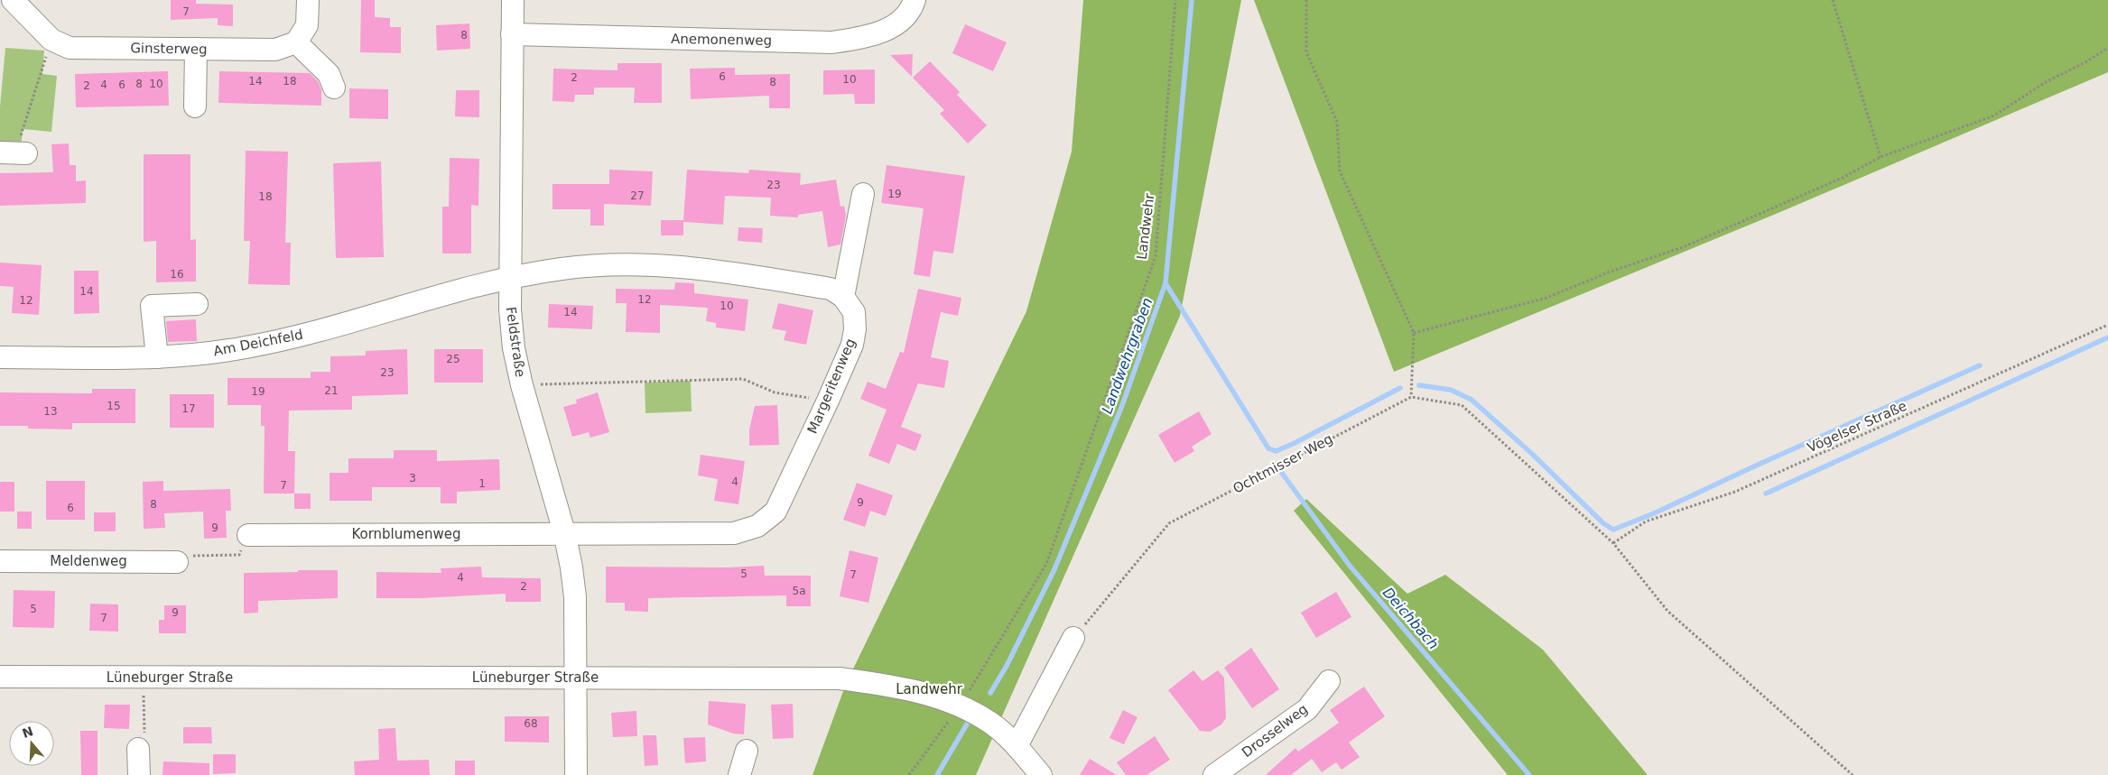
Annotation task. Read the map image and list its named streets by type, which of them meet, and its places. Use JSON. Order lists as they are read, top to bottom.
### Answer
{
  "streets": {
    "street": [
      "Anemonenweg",
      "Ginsterweg",
      "Feldstraße",
      "Am Deichfeld",
      "Margeritenweg",
      "Kornblumenweg",
      "Meldenweg",
      "Lüneburger Straße",
      "Drosselweg"
    ],
    "path": ["Landwehr", "Vögelser Straße", "Ochtmisser Weg"]
  },
  "crossings": [
    ["Anemonenweg", "Feldstraße"],
    ["Landwehr", "Lüneburger Straße"],
    ["Feldstraße", "Am Deichfeld"],
    ["Feldstraße", "Margeritenweg"],
    ["Feldstraße", "Kornblumenweg"],
    ["Feldstraße", "Lüneburger Straße"],
    ["Margeritenweg", "Kornblumenweg"]
  ],
  "water": ["Landwehrgraben", "Deichbach"],
  "parks": ["Landwehr"],
  "house_numbers": [
    "7",
    "8",
    "6",
    "2",
    "10",
    "14",
    "18",
    "8",
    "8",
    "10",
    "4",
    "6",
    "2",
    "23",
    "19",
    "27",
    "18",
    "16",
    "14",
    "12",
    "12",
    "10",
    "14",
    "25",
    "23",
    "21",
    "19",
    "15",
    "17",
    "13",
    "3",
    "4",
    "1",
    "7",
    "9",
    "8",
    "6",
    "9",
    "5",
    "7",
    "4",
    "2",
    "5a",
    "5",
    "9",
    "7",
    "68"
  ],
  "north": "top"
}
